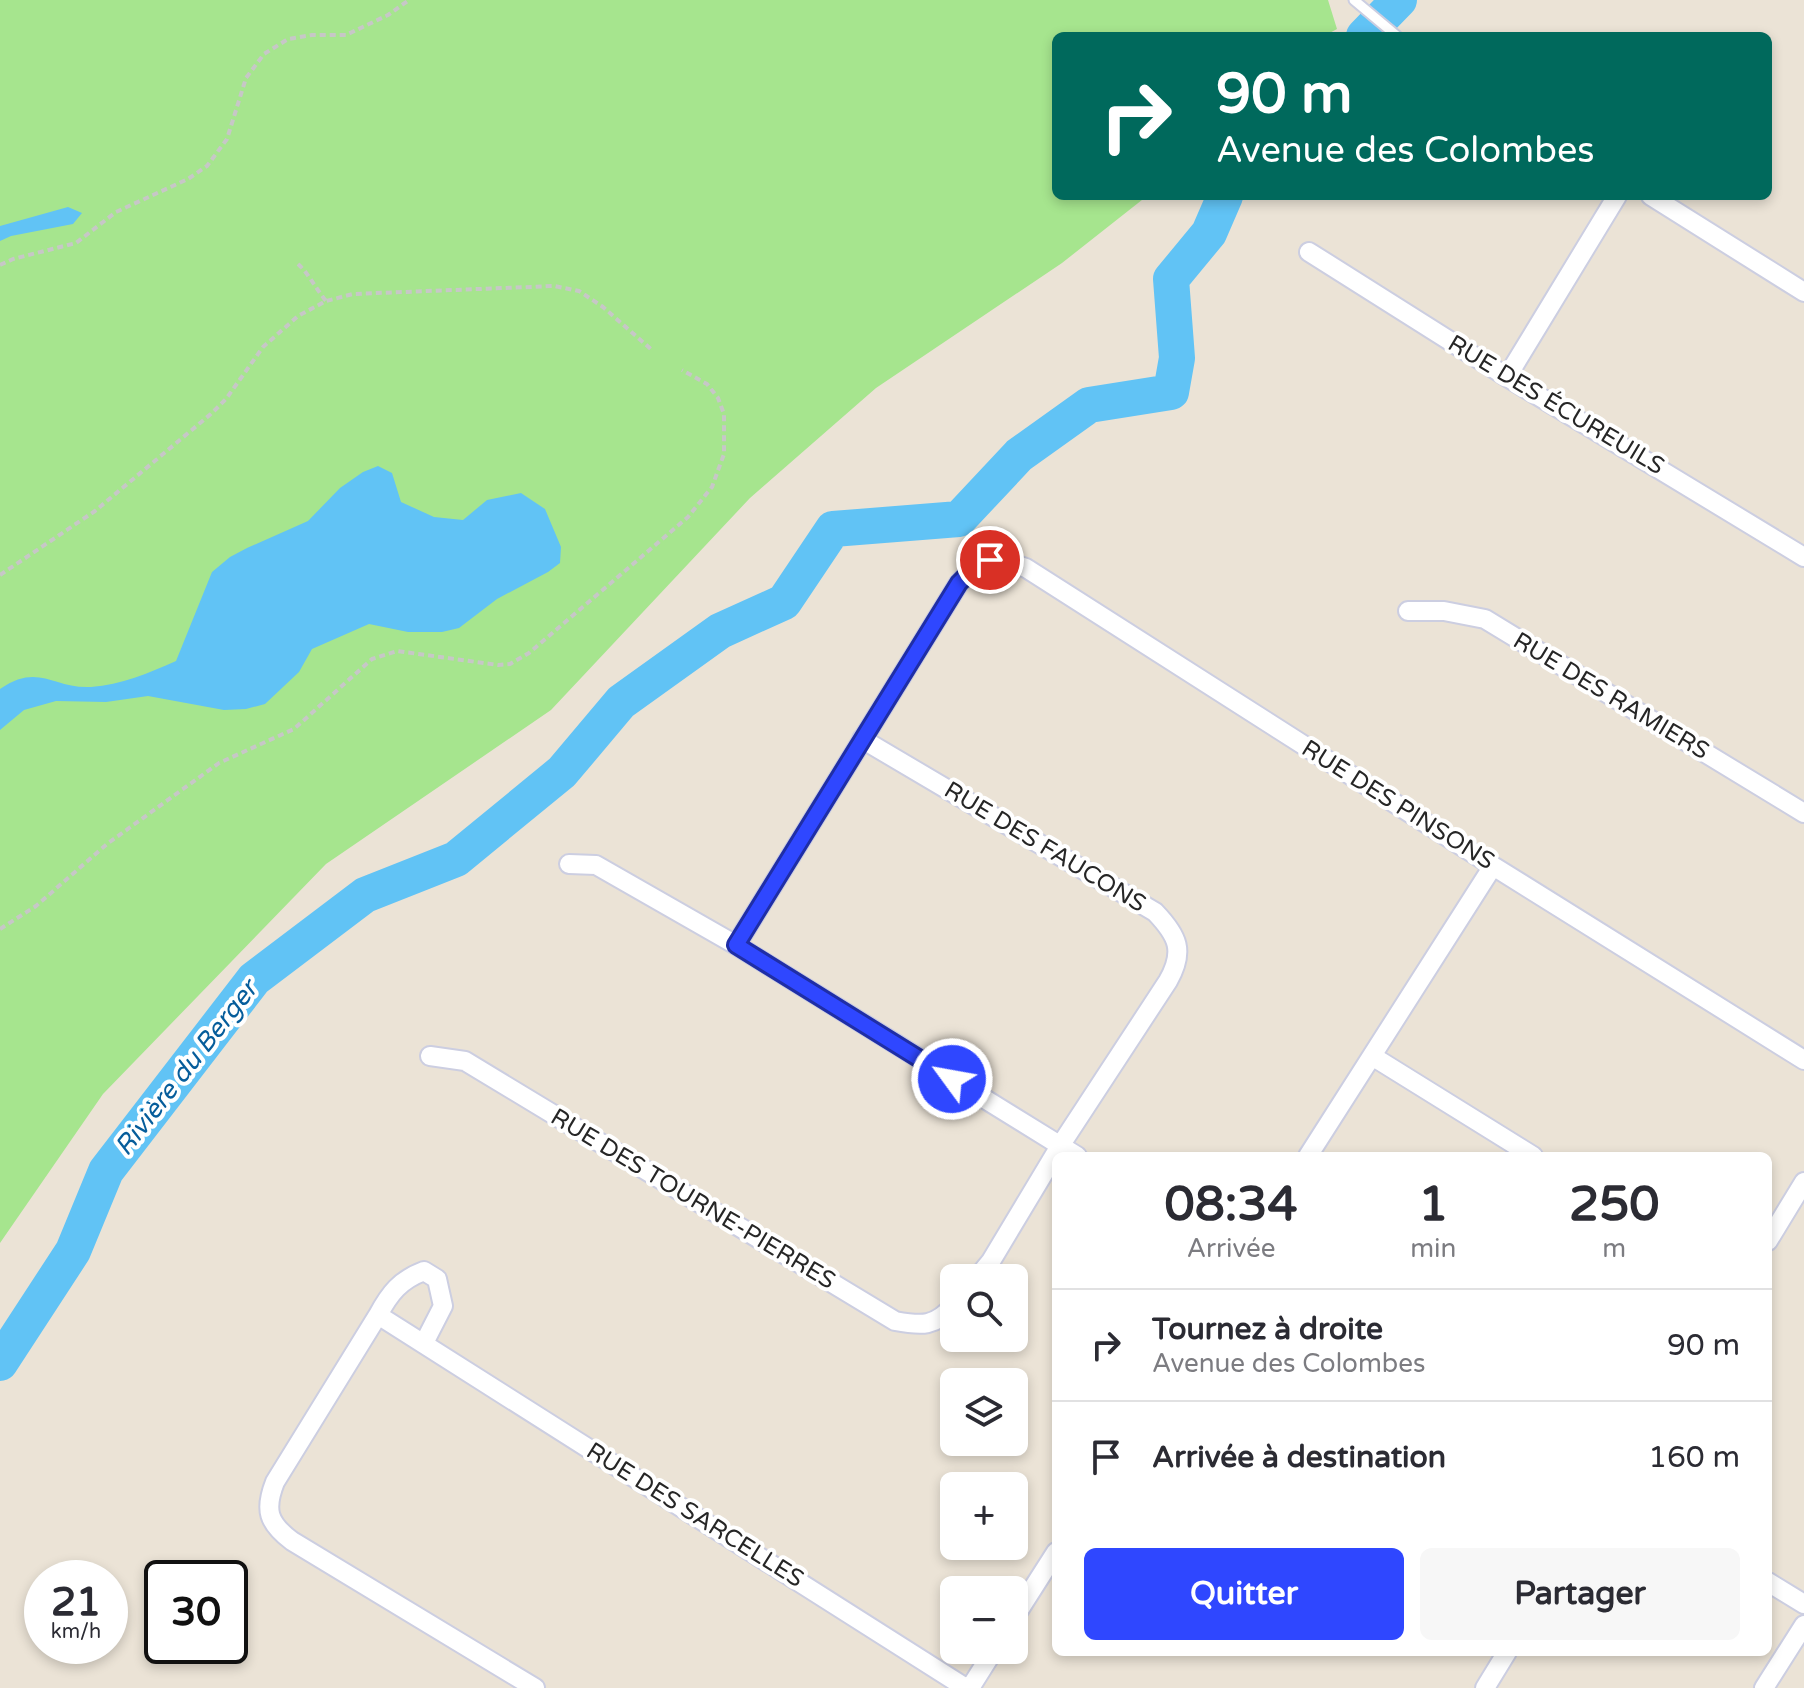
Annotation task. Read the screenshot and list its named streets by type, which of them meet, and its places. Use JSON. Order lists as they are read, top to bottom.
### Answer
{
  "streets": {
    "street": [
      "RUE DES ÉCUREUILS",
      "RUE DES RAMIERS",
      "RUE DES PINSONS",
      "RUE DES FAUCONS",
      "RUE DES TOURNE-PIERRES",
      "RUE DES SARCELLES"
    ]
  },
  "crossings": [
    ["RUE DES PINSONS", "RUE DES FAUCONS"]
  ],
  "water": ["Rivière du Berger"],
  "page": {
    "turn": ["90 m", "Avenue des Colombes"],
    "eta": [
      "08:34",
      "Arrivée",
      "1",
      "min",
      "250",
      "m"
    ],
    "map_buttons": ["+", "−"],
    "list": [
      {
        "name": "Tournez à droite",
        "note": "Avenue des Colombes",
        "value": "90 m"
      },
      {
        "name": "Arrivée à destination",
        "value": "160 m"
      }
    ],
    "buttons": ["Quitter", "Partager"],
    "speed": "21 km/h",
    "limit": "30"
  }
}
